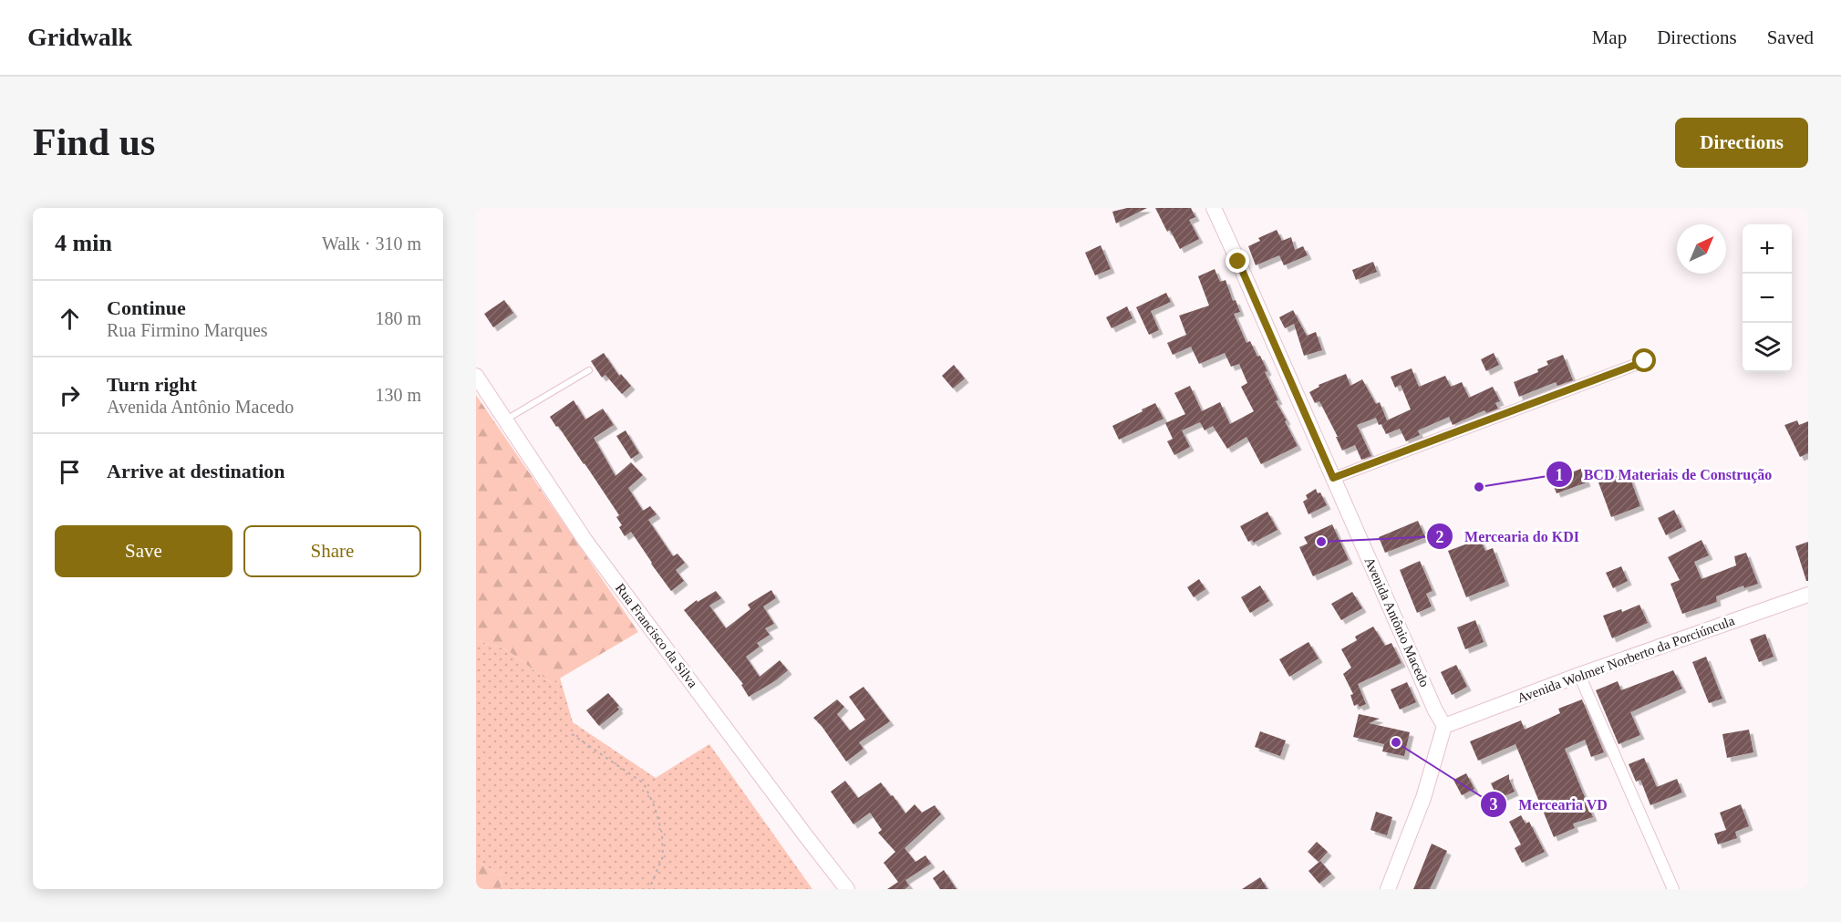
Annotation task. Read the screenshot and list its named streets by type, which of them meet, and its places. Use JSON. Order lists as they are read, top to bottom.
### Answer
{
  "streets": {
    "street": ["Avenida Antônio Macedo", "Rua Francisco da Silva", "Avenida Wolmer Norberto da Porciúncula"]
  },
  "crossings": [
    ["Avenida Antônio Macedo", "Avenida Wolmer Norberto da Porciúncula"]
  ],
  "places": ["BCD Materiais de Construção", "Mercearia do KDI", "Mercearia VD"],
  "north": "top right",
  "page": {
    "header": "Gridwalk",
    "nav": ["Map", "Directions", "Saved"],
    "buttons": [
      "Directions",
      ["Save", "Share"]
    ],
    "title": "Find us",
    "heading": ["4 min", "Walk · 310 m"],
    "map_buttons": ["+", "−"],
    "list": [
      ["Continue", "Rua Firmino Marques", "180 m"],
      ["Turn right", "Avenida Antônio Macedo", "130 m"],
      "Arrive at destination"
    ]
  }
}
